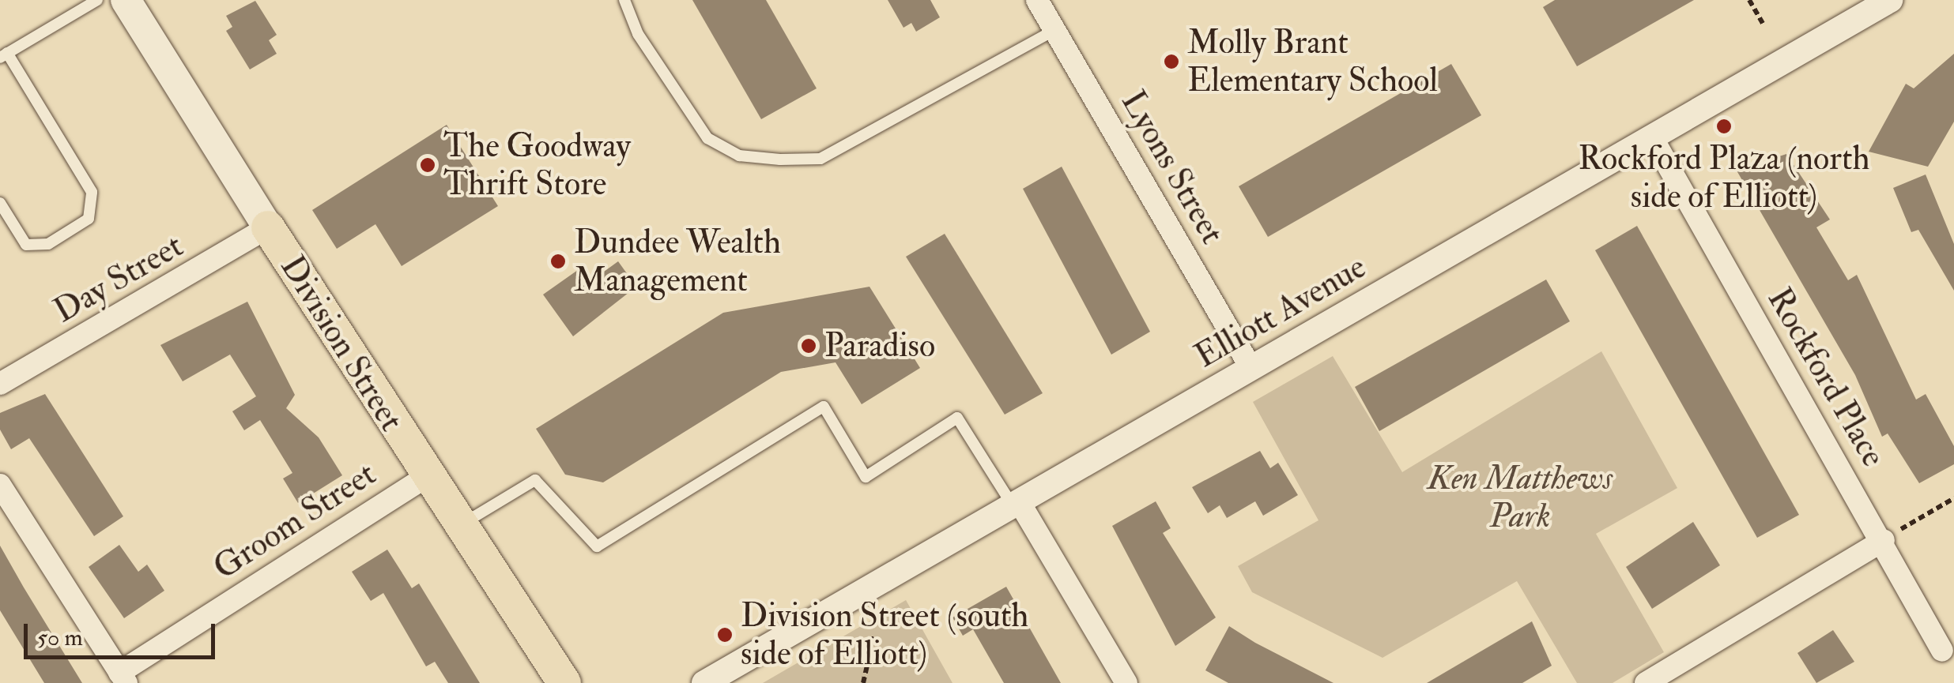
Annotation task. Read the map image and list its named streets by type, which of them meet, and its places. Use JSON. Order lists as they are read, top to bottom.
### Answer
{
  "streets": {
    "main road": ["Division Street"],
    "street": [
      "Lyons Street",
      "Day Street",
      "Elliott Avenue",
      "Rockford Place",
      "Groom Street"
    ]
  },
  "crossings": [
    ["Lyons Street", "Elliott Avenue"],
    ["Day Street", "Division Street"],
    ["Elliott Avenue", "Rockford Place"],
    ["Division Street", "Groom Street"]
  ],
  "parks": ["Ken Matthews Park"],
  "places": [
    "Molly Brant Elementary School",
    "Rockford Plaza (north side of Elliott)",
    "The Goodway Thrift Store",
    "Dundee Wealth Management",
    "Paradiso",
    "Division Street (south side of Elliott)"
  ],
  "scale_bar": "50 m"
}
